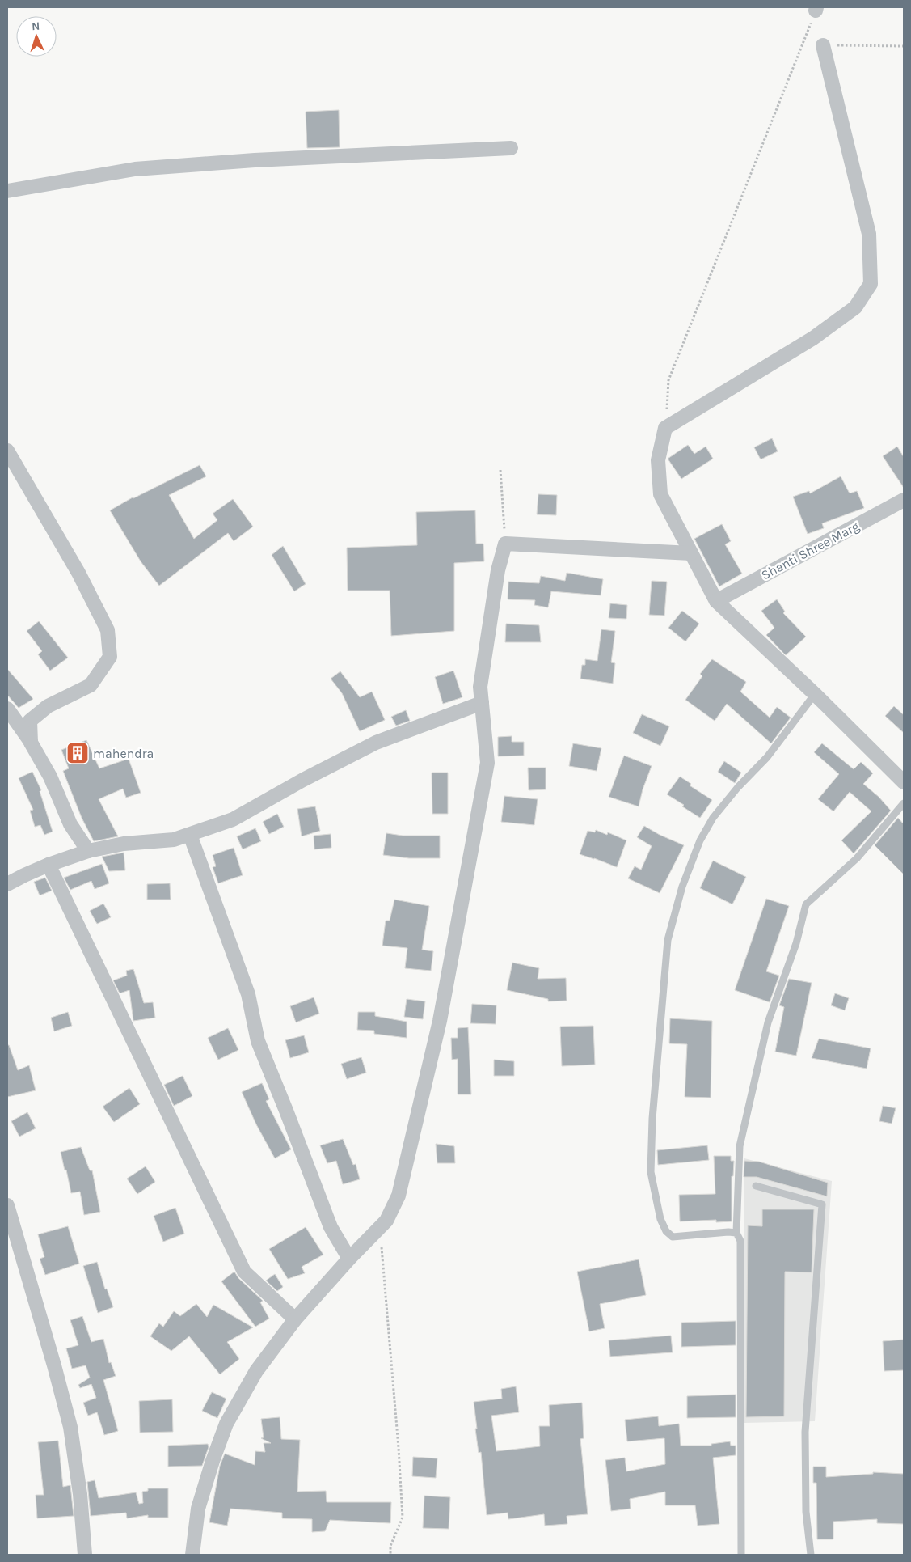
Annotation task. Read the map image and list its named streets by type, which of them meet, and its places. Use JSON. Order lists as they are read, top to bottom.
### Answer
{
  "streets": {
    "street": ["Shanti Shree Marg"]
  },
  "places": {
    "building": ["mahendra"]
  },
  "north": "top"
}
